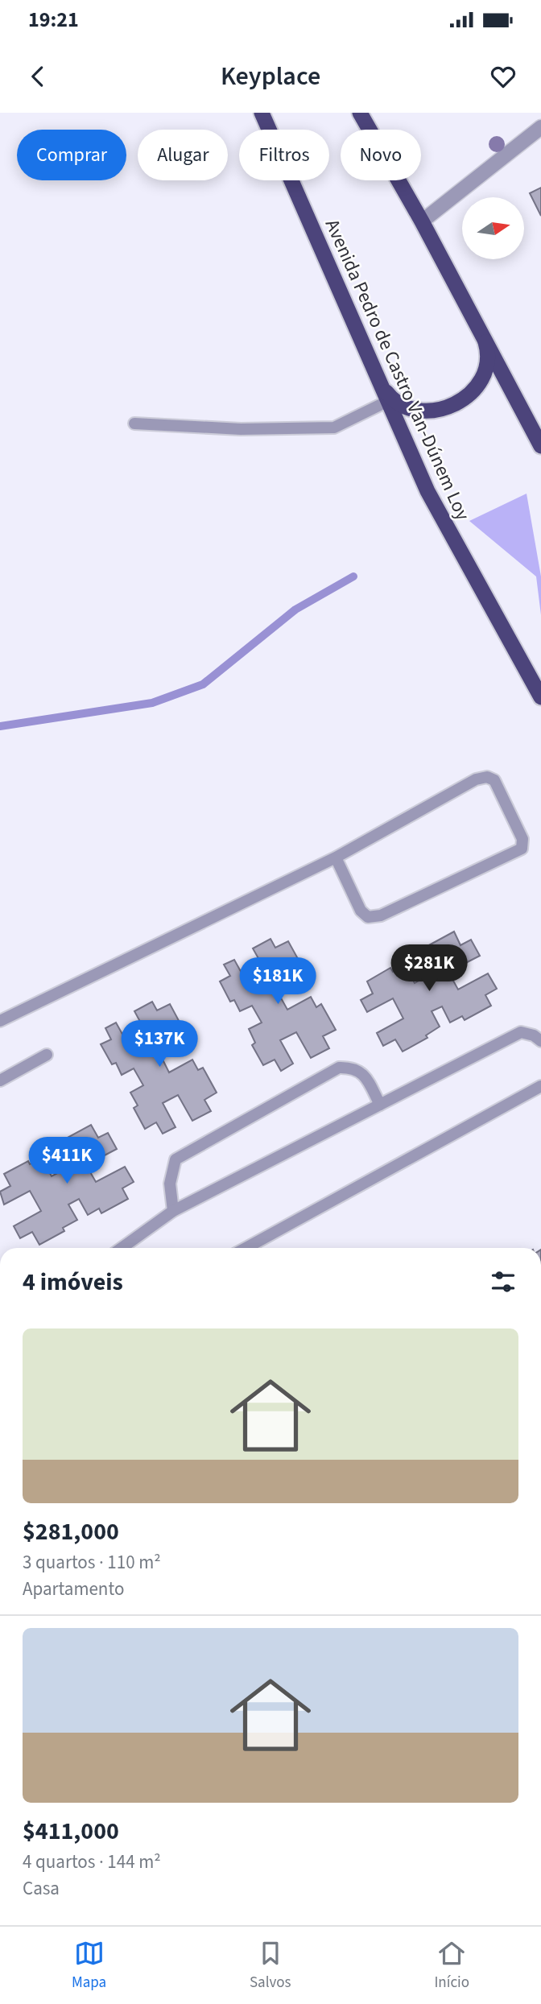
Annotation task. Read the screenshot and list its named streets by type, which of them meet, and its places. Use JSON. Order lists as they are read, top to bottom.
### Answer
{
  "streets": {
    "highway": ["Avenida Pedro de Castro Van-Dúnem Loy"]
  },
  "north": "right",
  "page": {
    "status": "19:21",
    "header": "Keyplace",
    "chip": [
      "Comprar",
      "Alugar",
      "Filtros",
      "Novo"
    ],
    "price": [
      "$281K",
      "$181K",
      "$137K",
      "$411K"
    ],
    "heading": "4 imóveis",
    "list": [
      {
        "name": "$281,000",
        "note": "3 quartos · 110 m² · Apartamento"
      },
      {
        "name": "$411,000",
        "note": "4 quartos · 144 m² · Casa"
      }
    ],
    "tabs": ["Mapa", "Salvos", "Início"]
  }
}
